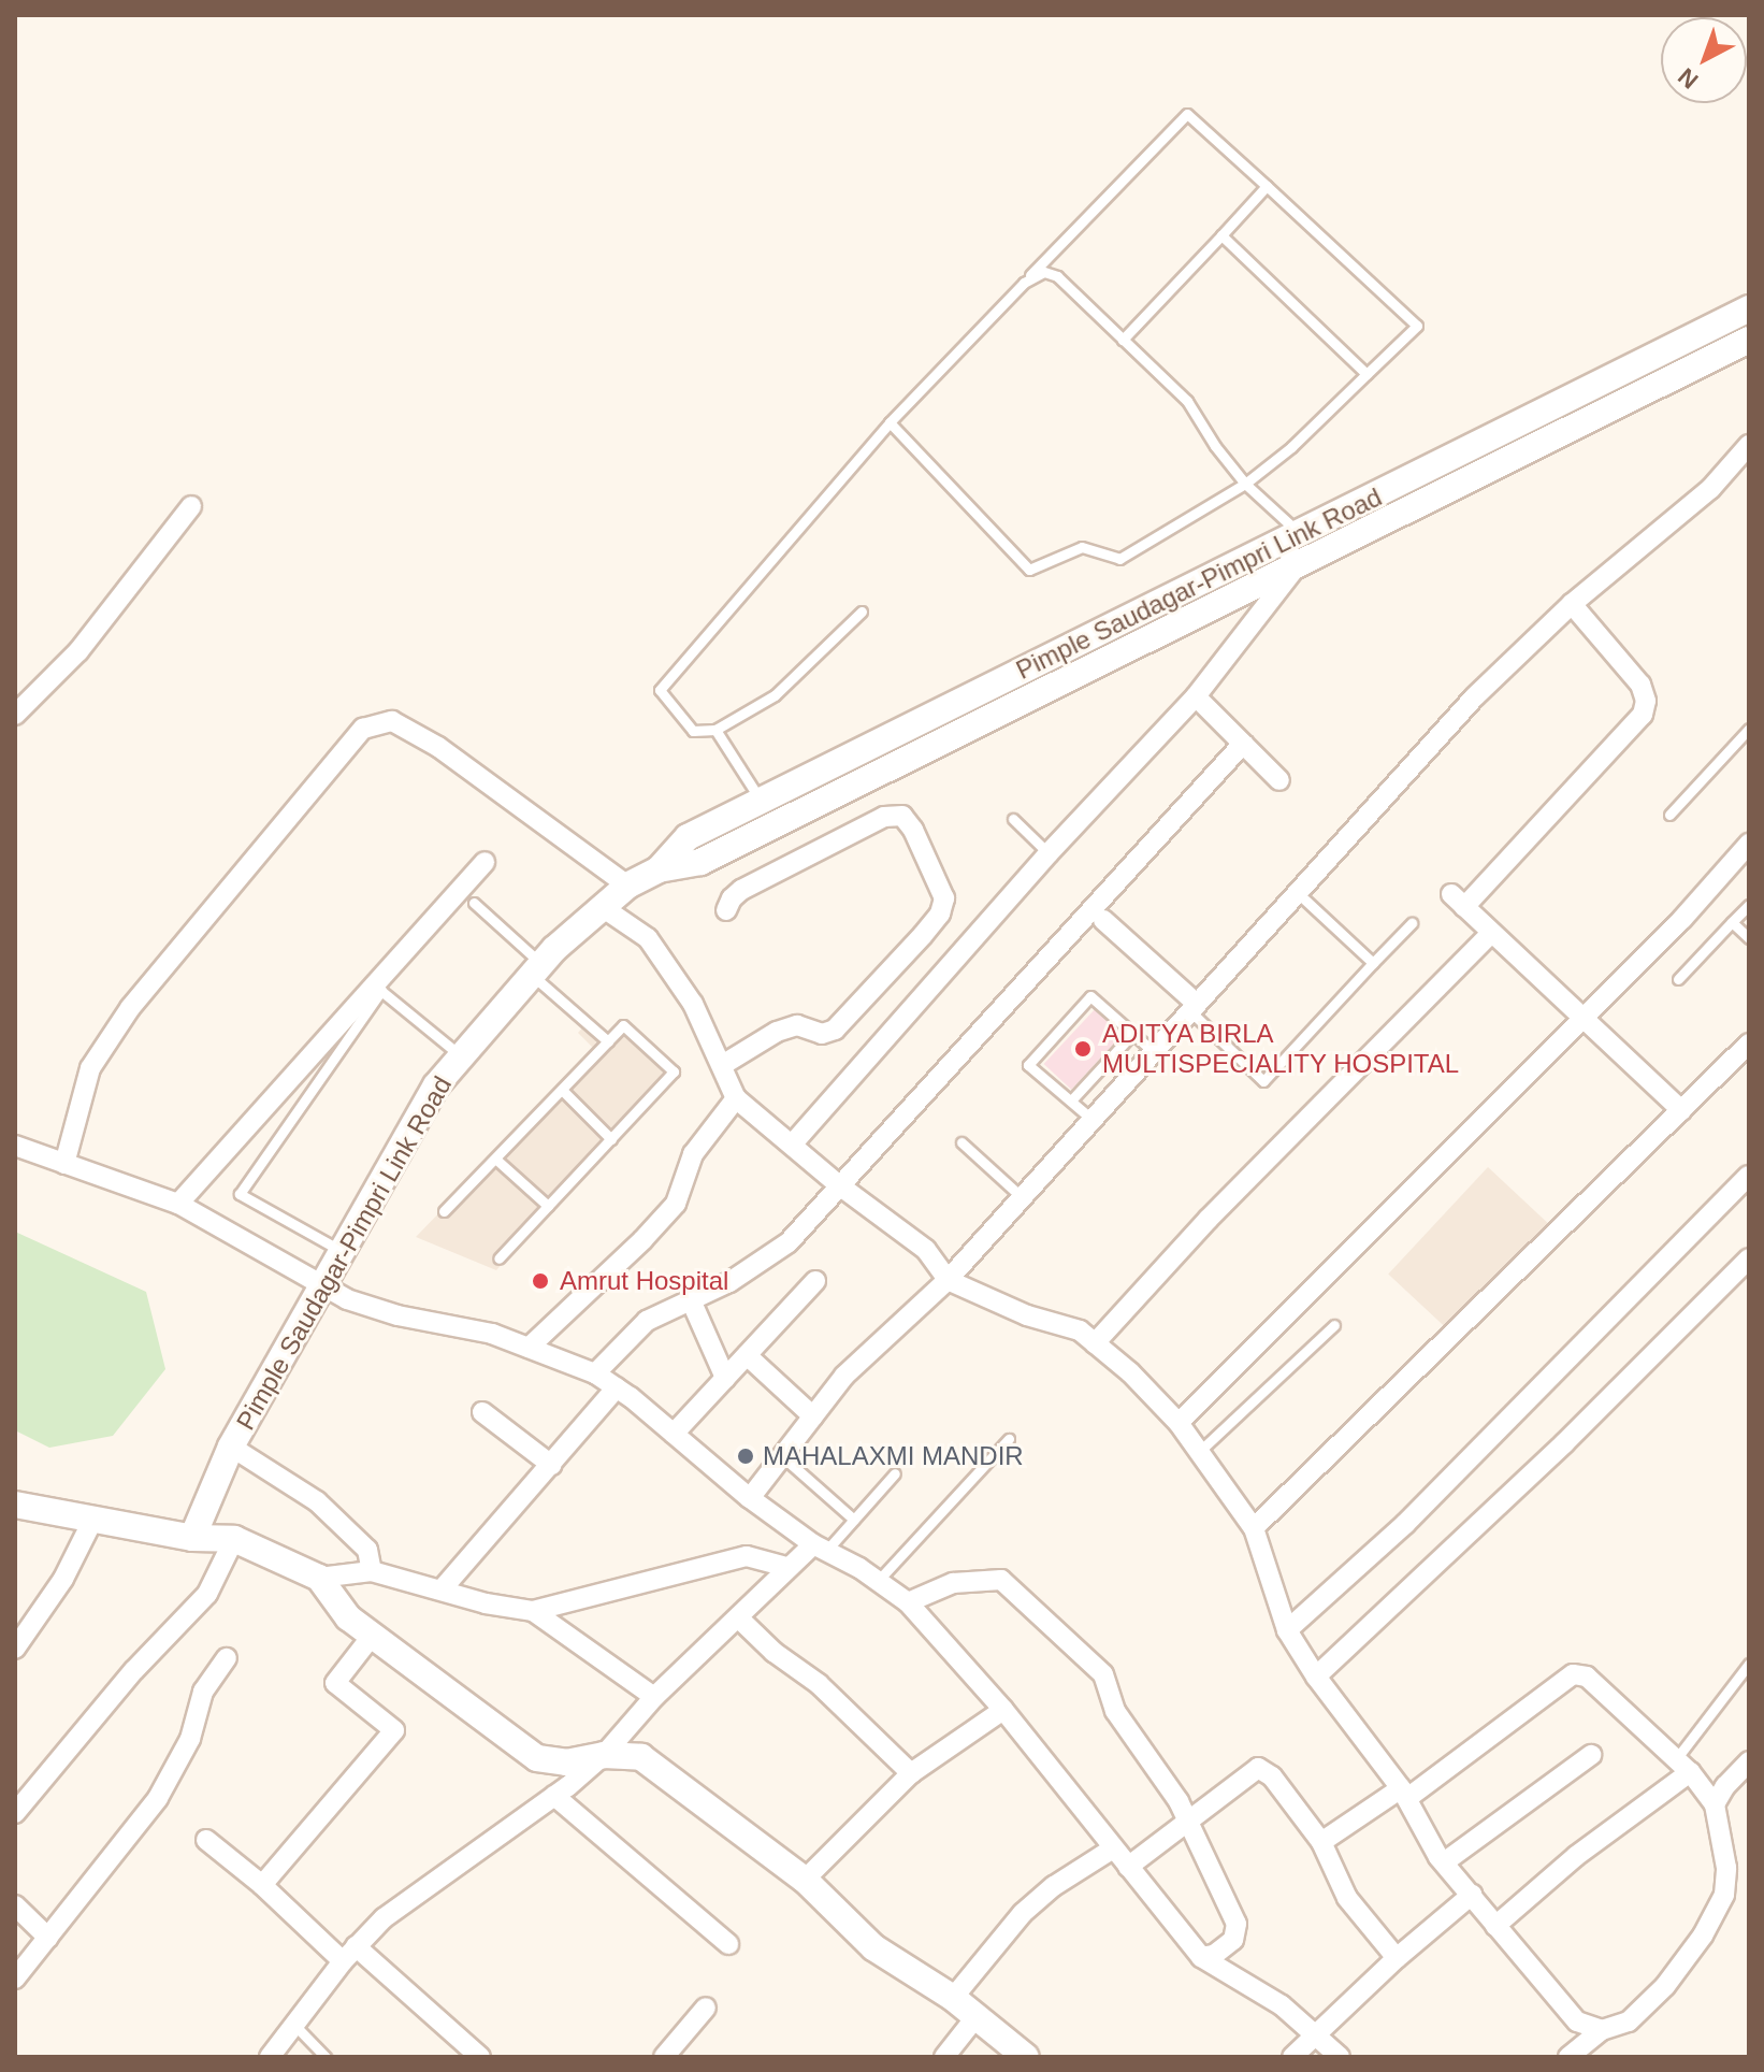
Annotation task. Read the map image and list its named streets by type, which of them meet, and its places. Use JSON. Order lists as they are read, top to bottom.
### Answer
{
  "streets": {
    "street": ["Pimple Saudagar-Pimpri Link Road"]
  },
  "places": ["ADITYA BIRLA MULTISPECIALITY HOSPITAL", "Amrut Hospital", "MAHALAXMI MANDIR"],
  "north": "bottom left"
}
